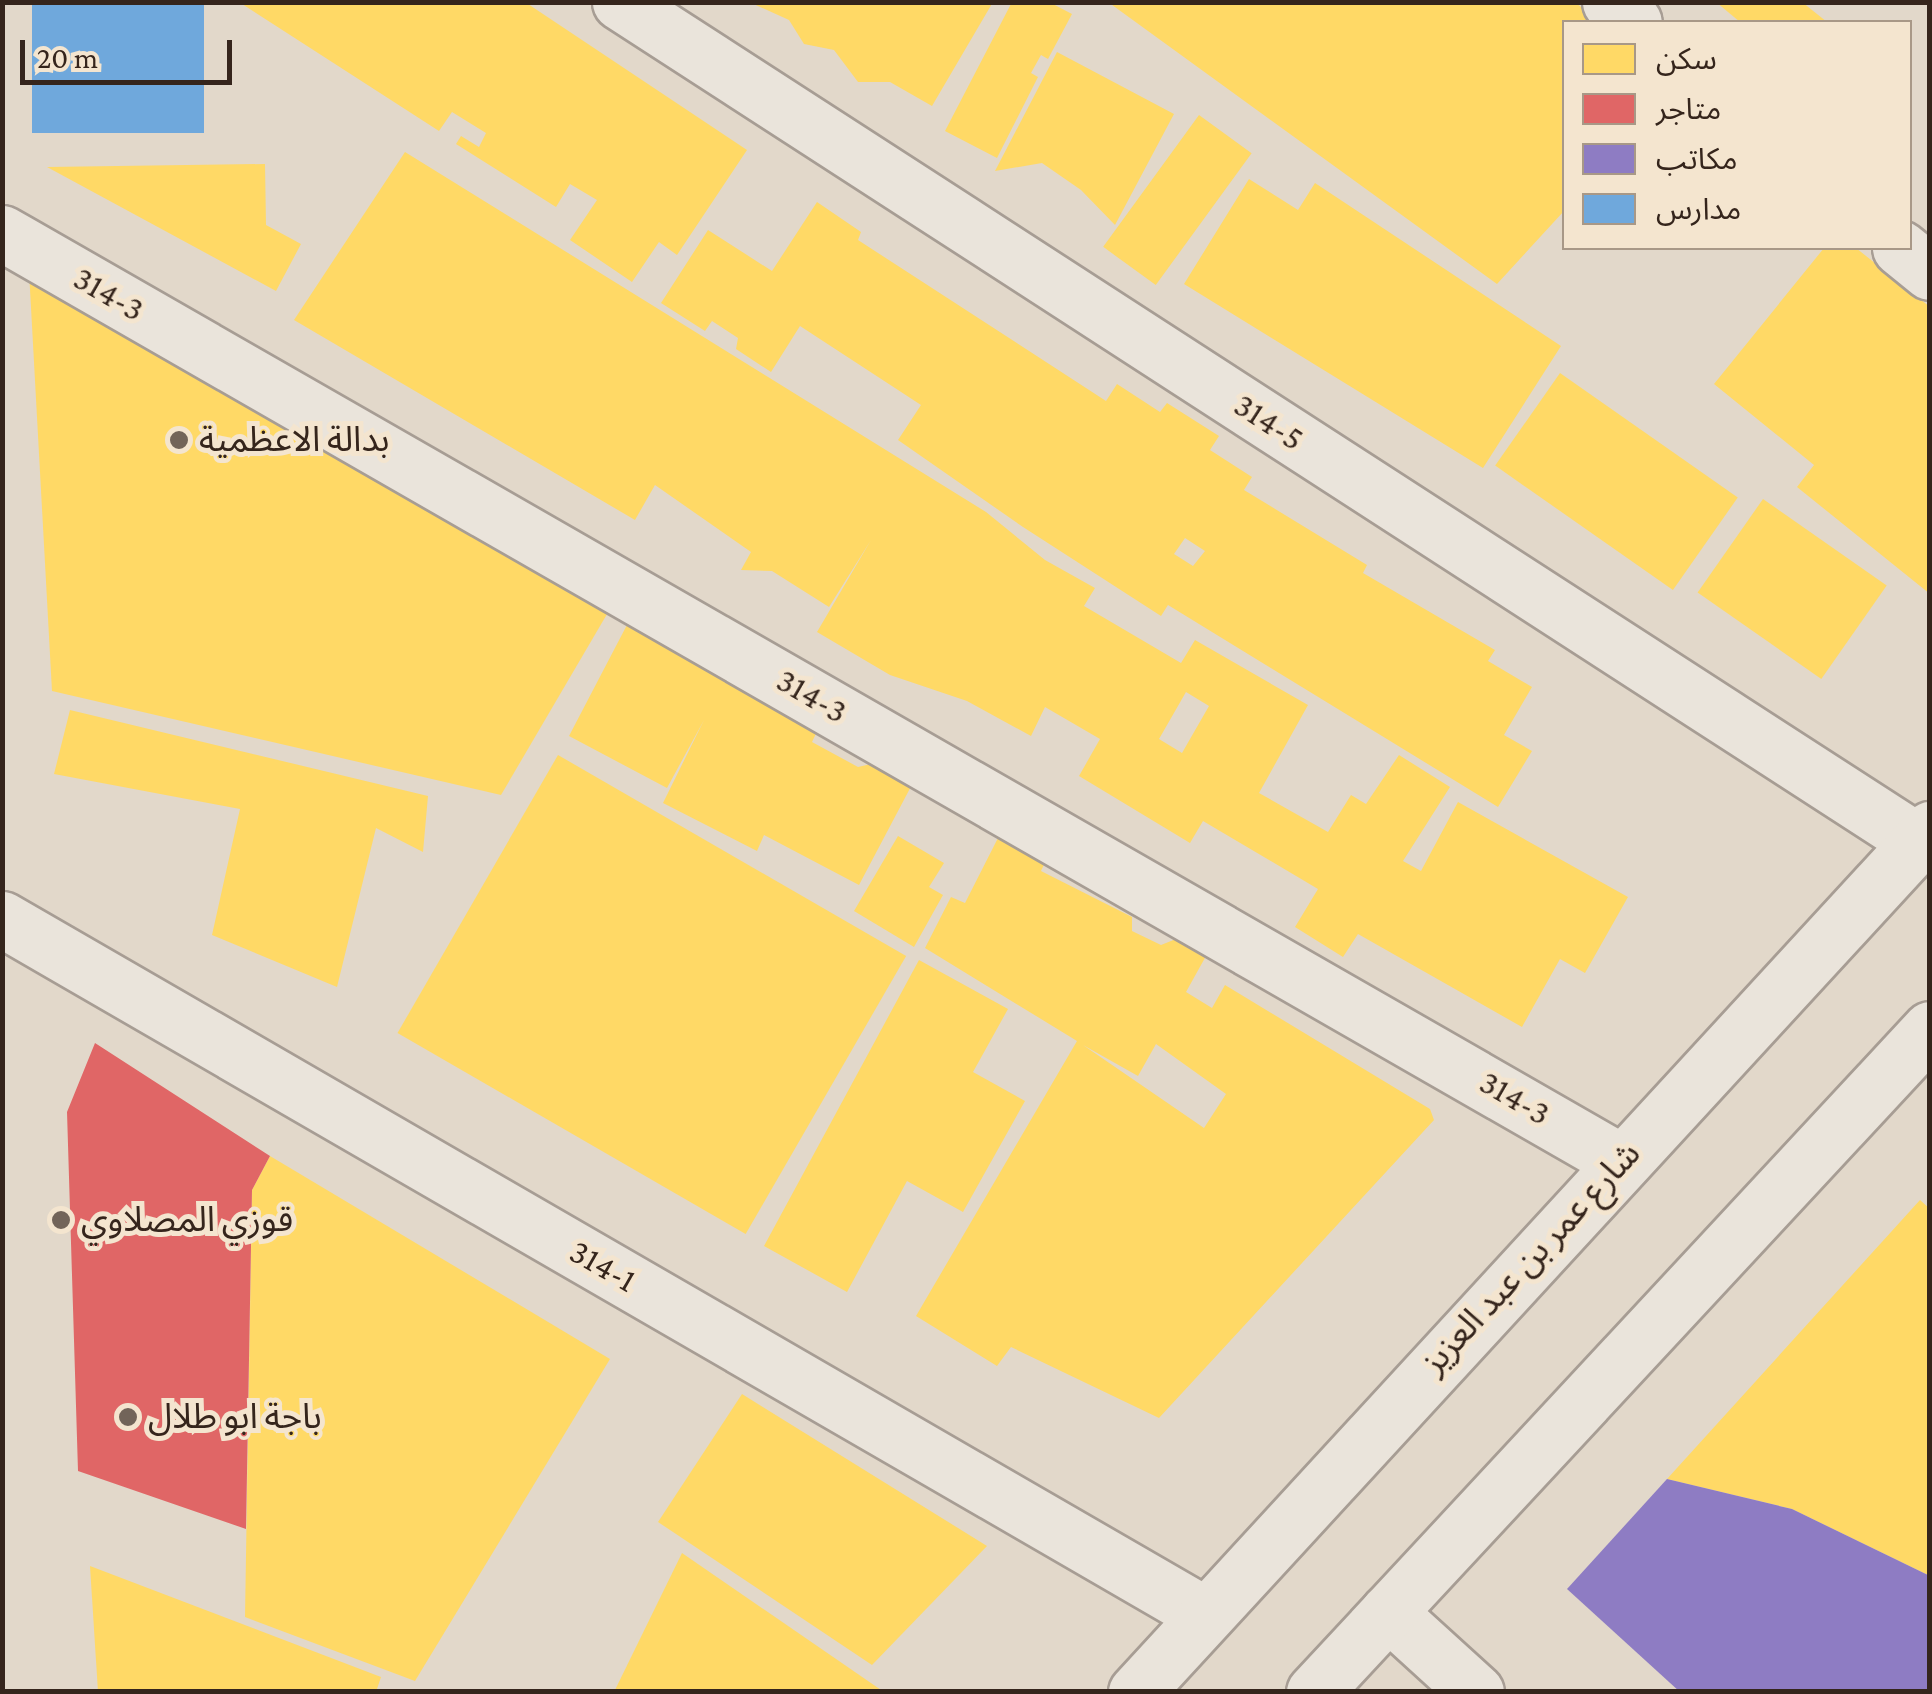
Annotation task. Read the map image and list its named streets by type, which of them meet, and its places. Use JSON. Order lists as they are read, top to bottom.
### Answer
{
  "streets": {
    "street": [
      "314-3",
      "314-5",
      "شارع عمر بن عبد العزيز",
      "314-1"
    ]
  },
  "crossings": [
    ["314-3", "شارع عمر بن عبد العزيز"],
    ["314-5", "شارع عمر بن عبد العزيز"],
    ["شارع عمر بن عبد العزيز", "314-1"]
  ],
  "places": ["بدالة الاعظمية", "قوزي المصلاوي", "باجة ابو طلال"],
  "legend": [
    "سكن",
    "متاجر",
    "مكاتب",
    "مدارس"
  ],
  "scale_bar": "20 m"
}
